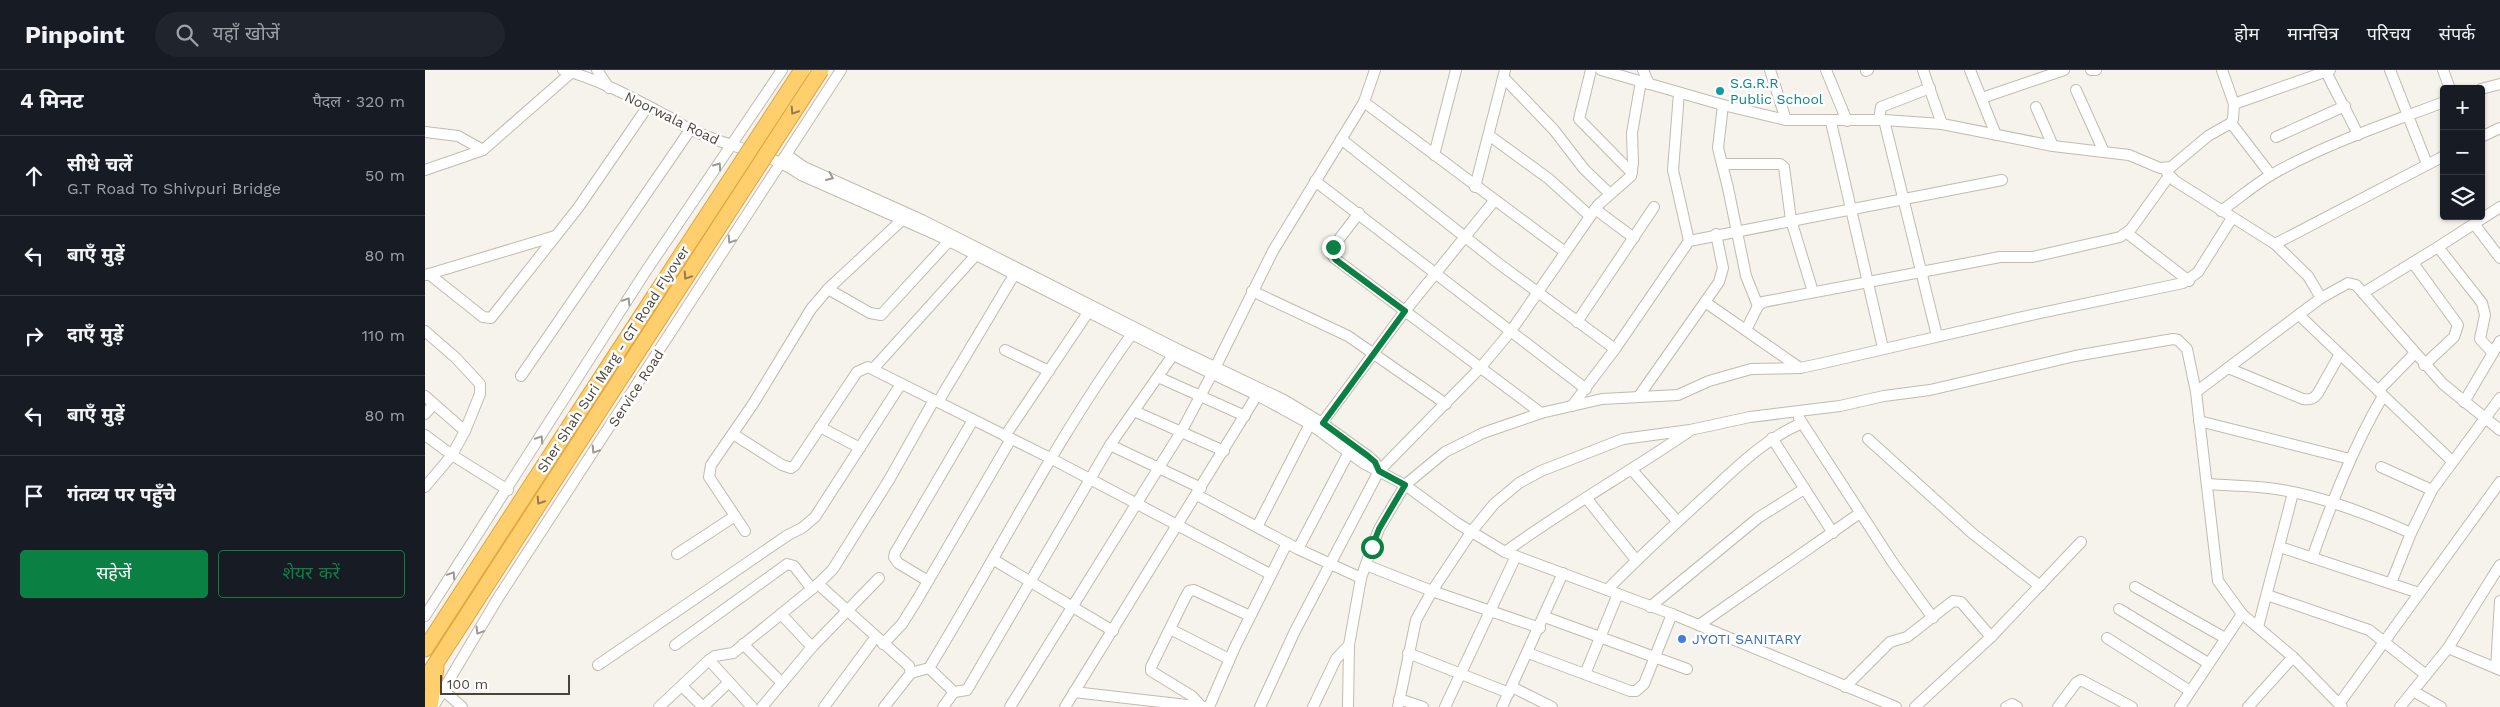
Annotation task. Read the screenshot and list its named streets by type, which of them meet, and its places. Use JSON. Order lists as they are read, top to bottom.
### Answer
{
  "streets": {
    "highway": ["Sher Shah Suri Marg - GT Road Flyover"],
    "street": ["Noorwala Road", "Service Road"]
  },
  "crossings": [
    ["Noorwala Road", "Service Road"]
  ],
  "places": ["S.G.R.R Public School", "JYOTI SANITARY"],
  "scale_bar": "100 m",
  "page": {
    "header": "Pinpoint",
    "search": "यहाँ खोजें",
    "nav": [
      "होम",
      "मानचित्र",
      "परिचय",
      "संपर्क"
    ],
    "heading": ["4 मिनट", "पैदल · 320 m"],
    "map_buttons": ["+", "−"],
    "list": [
      ["सीधे चलें", "G.T Road To Shivpuri Bridge", "50 m"],
      ["बाएँ मुड़ें", "80 m"],
      ["दाएँ मुड़ें", "110 m"],
      ["बाएँ मुड़ें", "80 m"],
      "गंतव्य पर पहुँचे"
    ],
    "buttons": ["सहेजें", "शेयर करें"],
    "scale": "100 m"
  }
}
